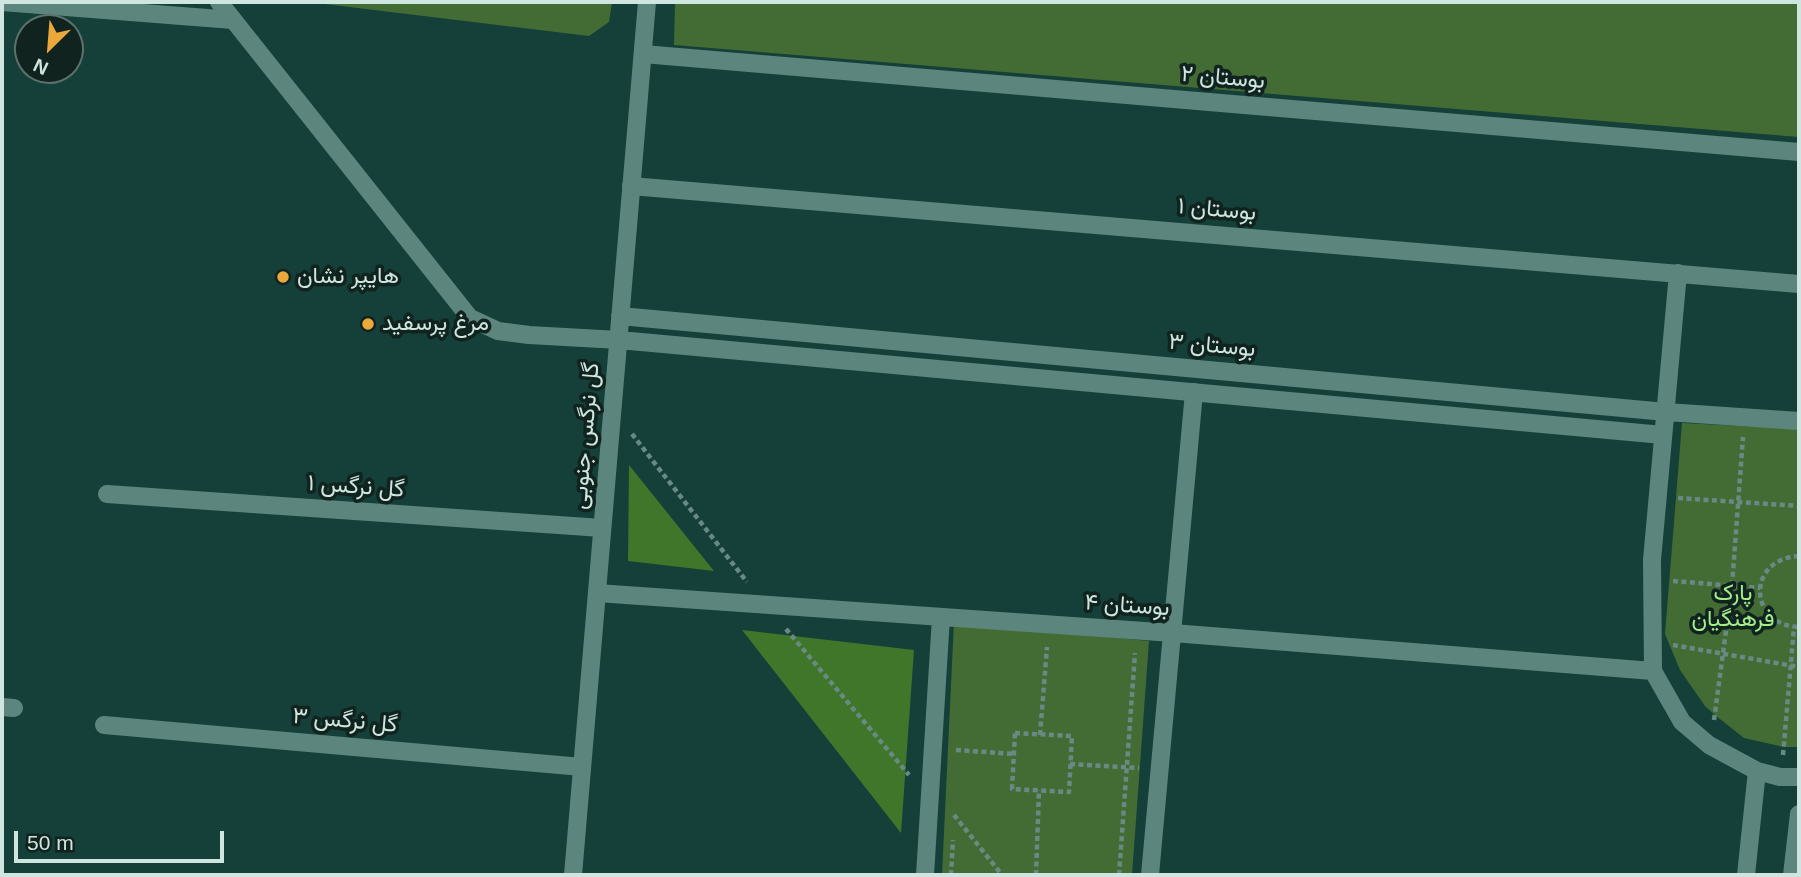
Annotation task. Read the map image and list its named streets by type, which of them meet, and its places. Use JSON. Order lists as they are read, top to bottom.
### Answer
{
  "streets": {
    "street": [
      "بوستان ۲",
      "بوستان ۱",
      "بوستان ۳",
      "گل نرگس جنوبی",
      "گل نرگس ۱",
      "بوستان ۴",
      "گل نرگس ۳"
    ]
  },
  "crossings": [
    ["بوستان ۲", "گل نرگس جنوبی"],
    ["بوستان ۱", "گل نرگس جنوبی"],
    ["بوستان ۳", "گل نرگس جنوبی"],
    ["گل نرگس جنوبی", "گل نرگس ۱"],
    ["گل نرگس جنوبی", "بوستان ۴"],
    ["گل نرگس جنوبی", "گل نرگس ۳"]
  ],
  "parks": ["پارک فرهنگیان"],
  "places": ["هایپر نشان", "مرغ پرسفید"],
  "scale_bar": "50 m",
  "north": "bottom left"
}
